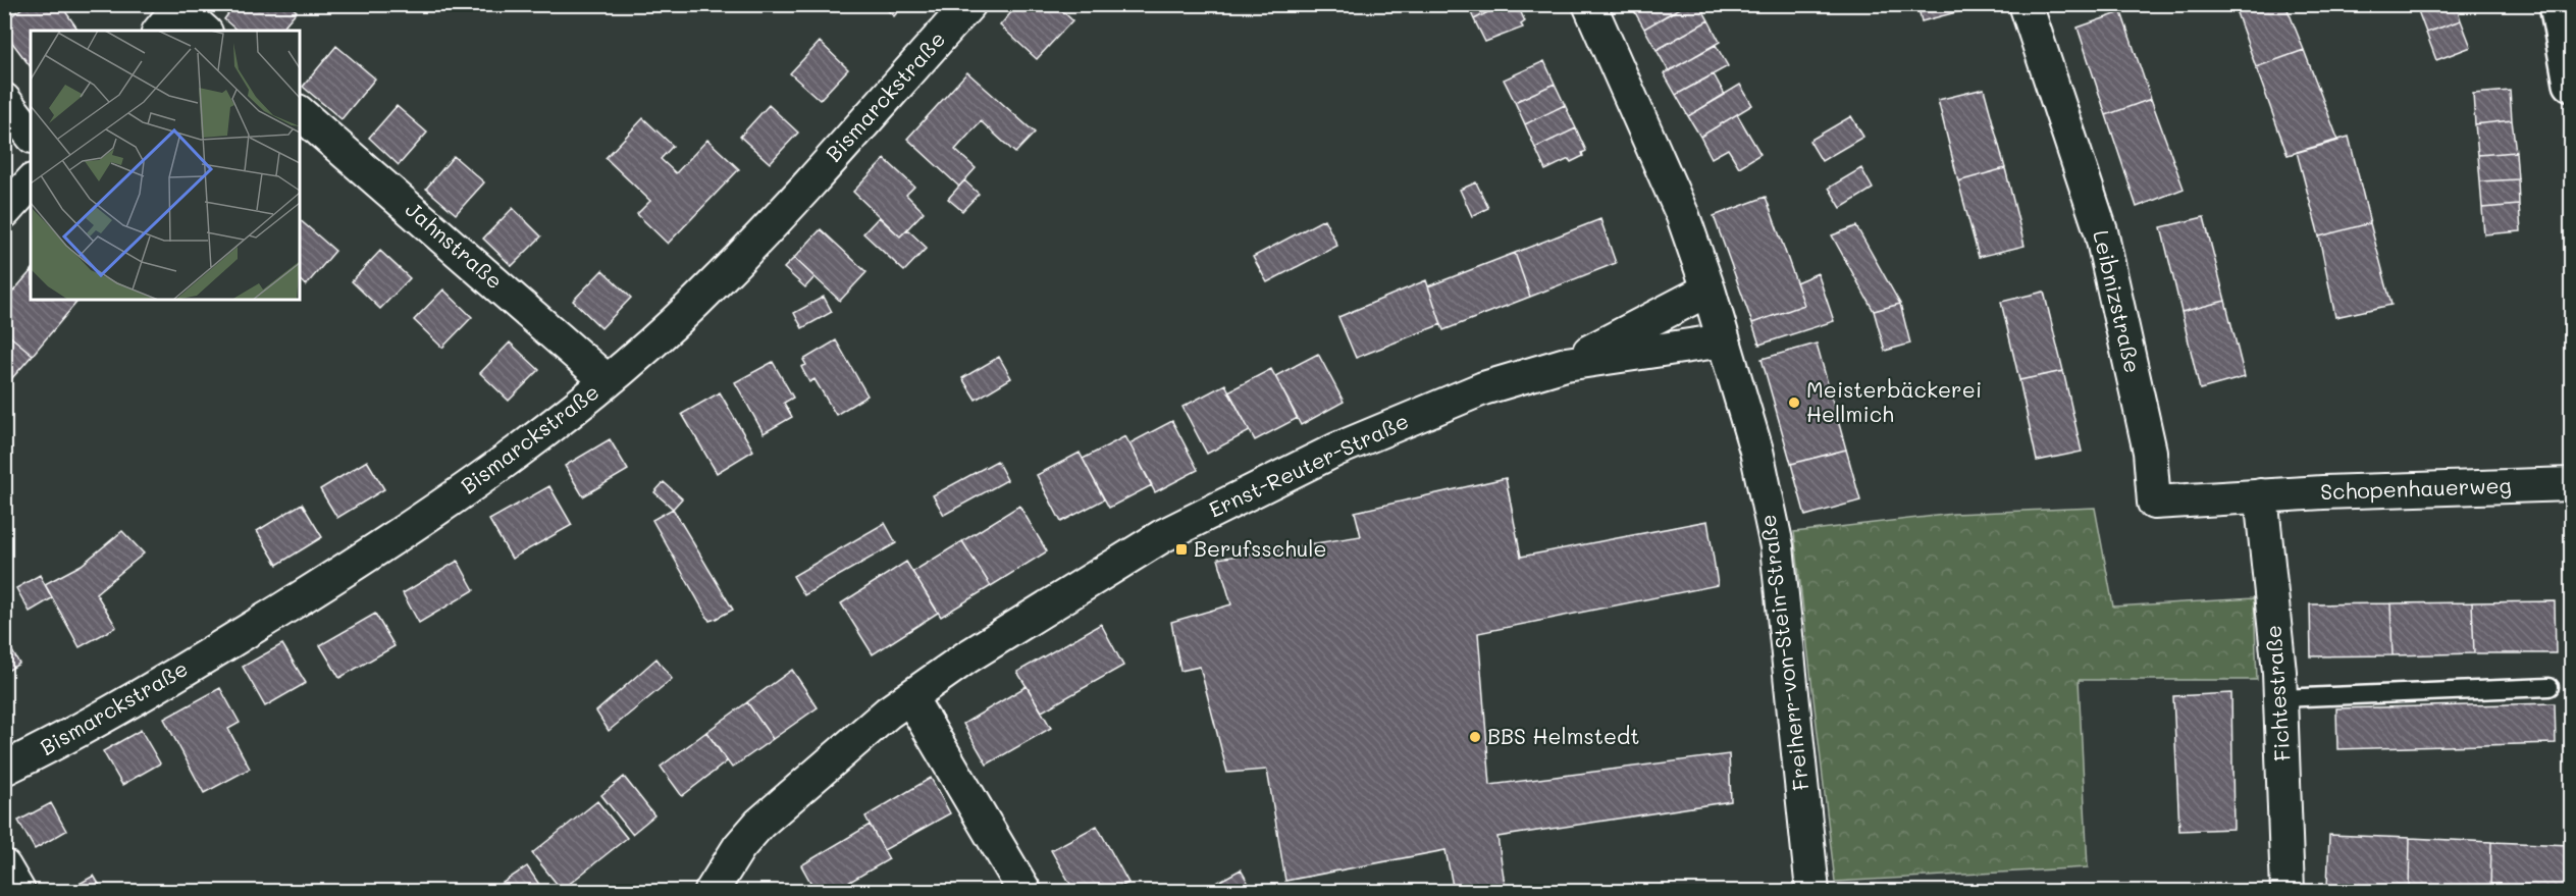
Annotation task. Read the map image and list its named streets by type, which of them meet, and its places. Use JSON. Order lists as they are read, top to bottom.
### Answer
{
  "streets": {
    "street": [
      "Bismarckstraße",
      "Jahnstraße",
      "Leibnizstraße",
      "Ernst-Reuter-Straße",
      "Schopenhauerweg",
      "Freiherr-von-Stein-Straße",
      "Fichtestraße"
    ]
  },
  "crossings": [
    ["Bismarckstraße", "Jahnstraße"],
    ["Leibnizstraße", "Schopenhauerweg"],
    ["Leibnizstraße", "Fichtestraße"],
    ["Ernst-Reuter-Straße", "Freiherr-von-Stein-Straße"],
    ["Schopenhauerweg", "Fichtestraße"]
  ],
  "places": {
    "other": ["Meisterbäckerei Hellmich", "BBS Helmstedt"],
    "transit": ["Berufsschule"]
  }
}
